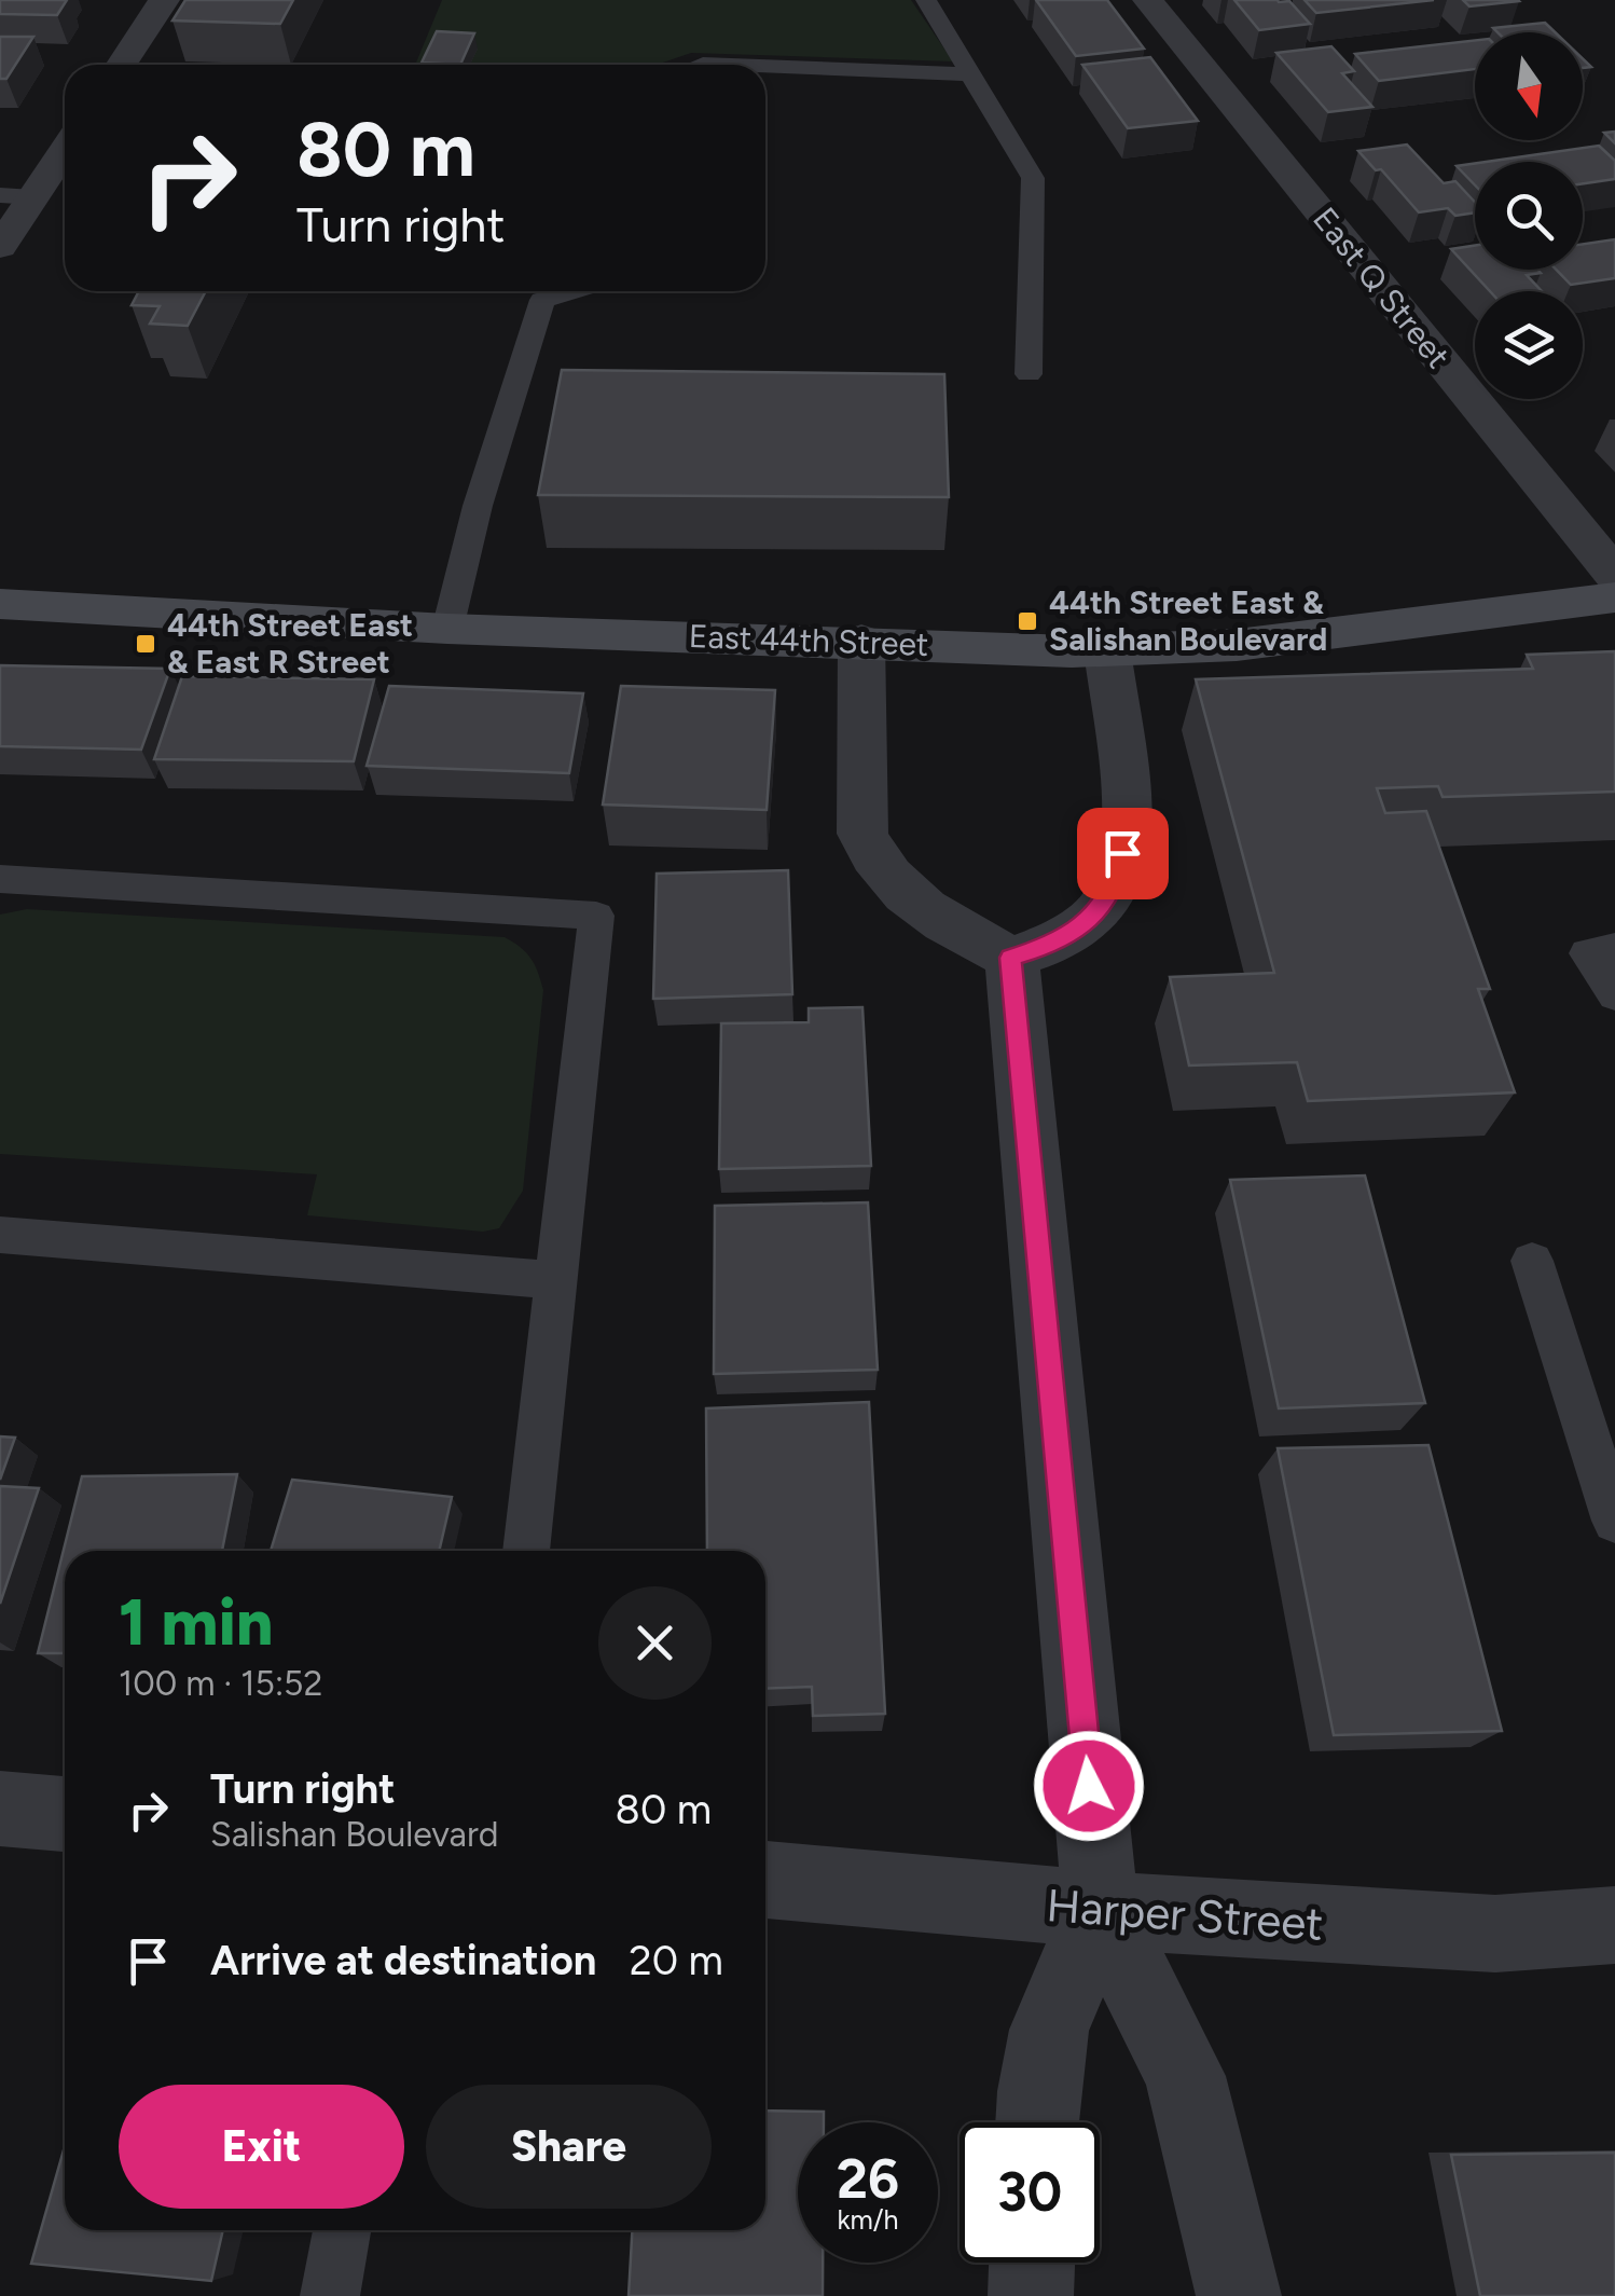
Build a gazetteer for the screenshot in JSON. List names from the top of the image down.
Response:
{
  "streets": {
    "street": ["East Q Street", "East 44th Street", "Harper Street"]
  },
  "places": {
    "transit": ["44th Street East & Salishan Boulevard", "44th Street East & East R Street"]
  },
  "north": "bottom",
  "page": {
    "turn": ["80 m", "Turn right"],
    "heading": ["1 min", "100 m · 15:52"],
    "list": [
      {
        "name": "Turn right",
        "note": "Salishan Boulevard",
        "value": "80 m"
      },
      {
        "name": "Arrive at destination",
        "value": "20 m"
      }
    ],
    "buttons": ["Exit", "Share"],
    "speed": "26 km/h",
    "limit": "30"
  }
}
